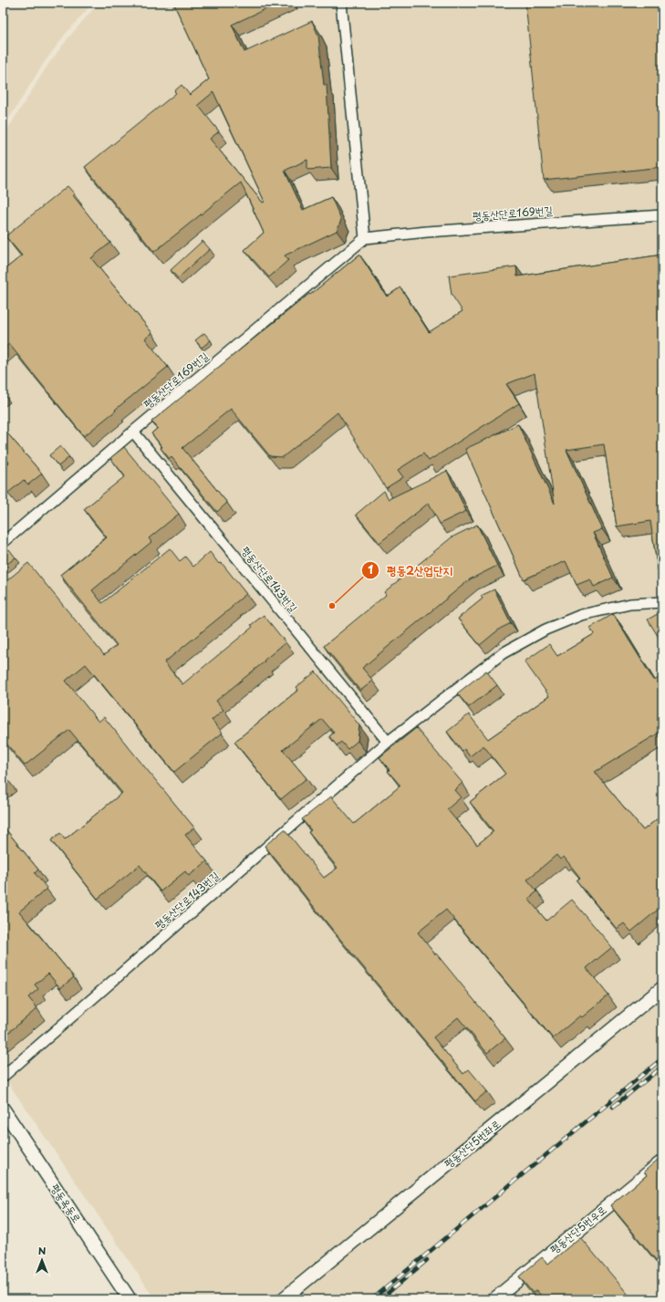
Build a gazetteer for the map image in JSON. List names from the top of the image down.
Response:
{
  "streets": {
    "street": [
      "평동산단로169번길",
      "평동산단로143번길",
      "평동산단5번좌로",
      "평동옥동로",
      "평동산단5번우로"
    ]
  },
  "crossings": [
    ["평동산단로169번길", "평동산단로143번길"]
  ],
  "places": ["평동2산업단지"],
  "north": "top"
}
